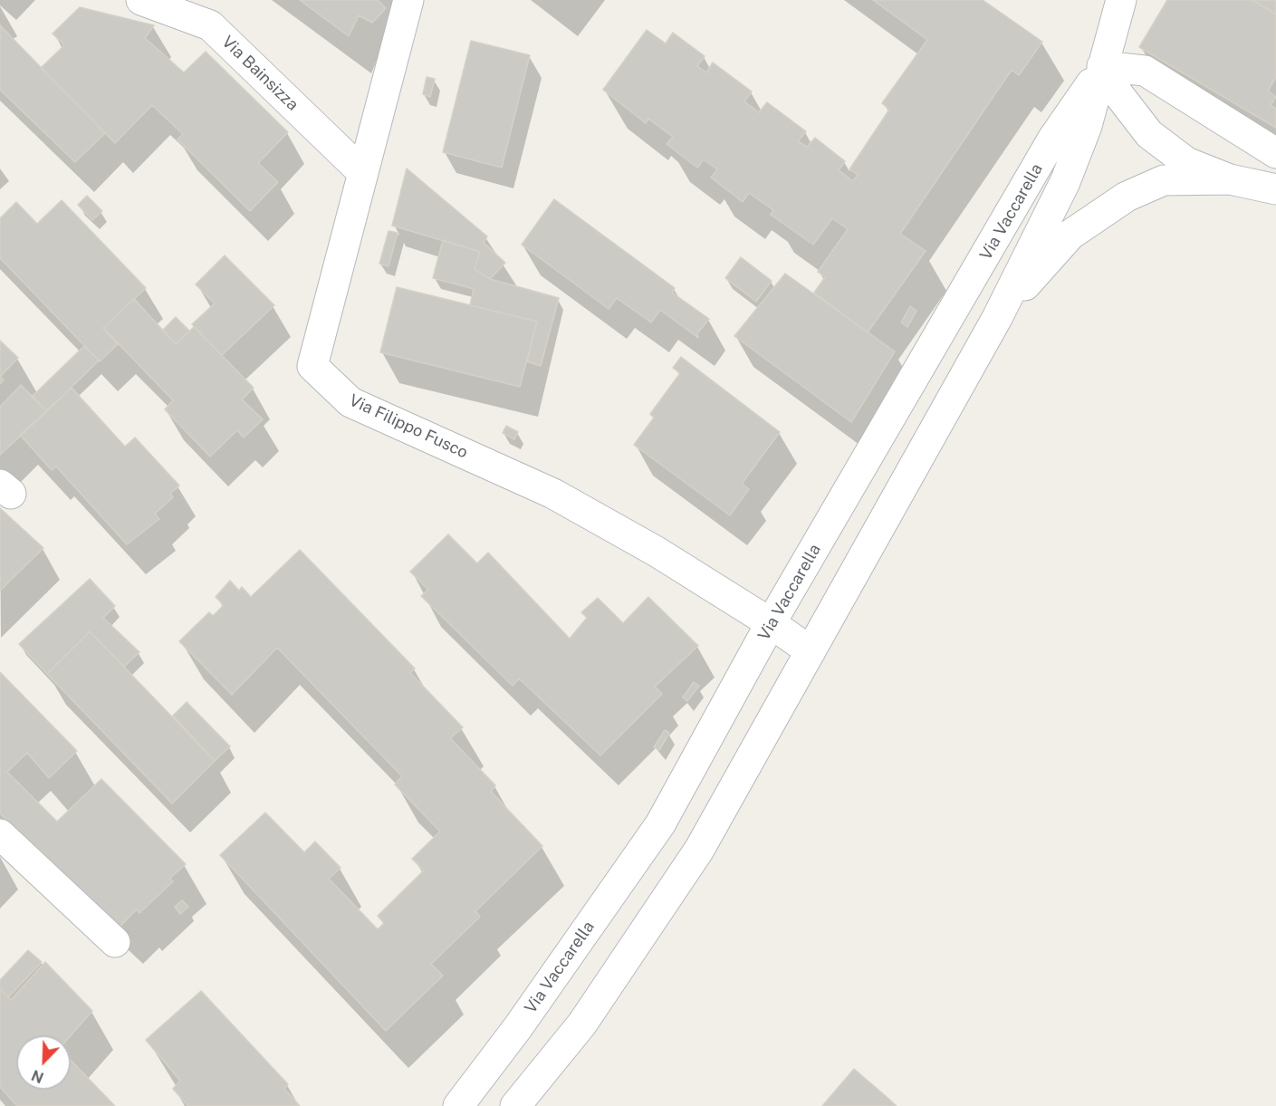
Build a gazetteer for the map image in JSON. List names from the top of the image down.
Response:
{
  "streets": {
    "street": ["Via Bainsizza", "Via Vaccarella", "Via Filippo Fusco"]
  },
  "crossings": [
    ["Via Bainsizza", "Via Filippo Fusco"],
    ["Via Vaccarella", "Via Filippo Fusco"]
  ],
  "north": "bottom left"
}
